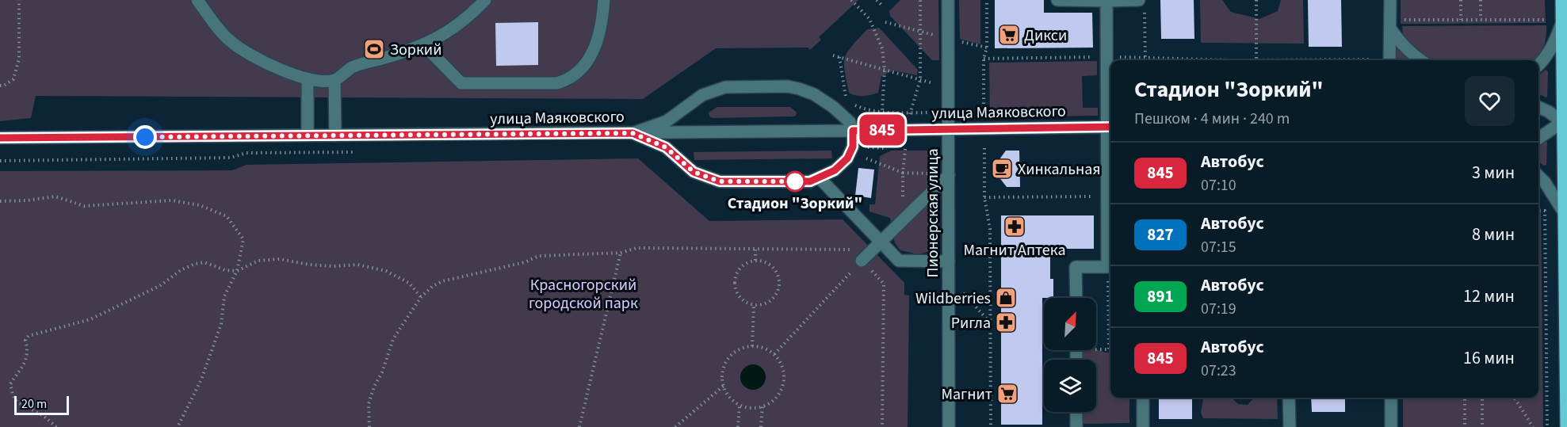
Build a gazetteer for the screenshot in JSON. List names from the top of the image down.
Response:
{
  "streets": {
    "street": ["улица Маяковского", "Пионерская улица"]
  },
  "crossings": [
    ["улица Маяковского", "Пионерская улица"]
  ],
  "parks": ["Красногорский городской парк"],
  "places": {
    "supermarket": ["Дикси", "Магнит"],
    "sports": ["Зоркий"],
    "cafe": ["Хинкальная"],
    "other": ["Стадион \"Зоркий\""],
    "pharmacy": ["Магнит Аптека", "Ригла"],
    "shop": ["Wildberries"]
  },
  "lines": ["bus line 845"],
  "scale_bar": "20 m",
  "north": "top right",
  "page": {
    "on_map": "845",
    "heading": ["Стадион \"Зоркий\"", "Пешком · 4 мин · 240 m"],
    "list": [
      {
        "mark": "845",
        "name": "Автобус",
        "note": "07:10",
        "value": "3 мин"
      },
      {
        "mark": "827",
        "name": "Автобус",
        "note": "07:15",
        "value": "8 мин"
      },
      {
        "mark": "891",
        "name": "Автобус",
        "note": "07:19",
        "value": "12 мин"
      },
      {
        "mark": "845",
        "name": "Автобус",
        "note": "07:23",
        "value": "16 мин"
      }
    ],
    "scale": "20 m"
  }
}
